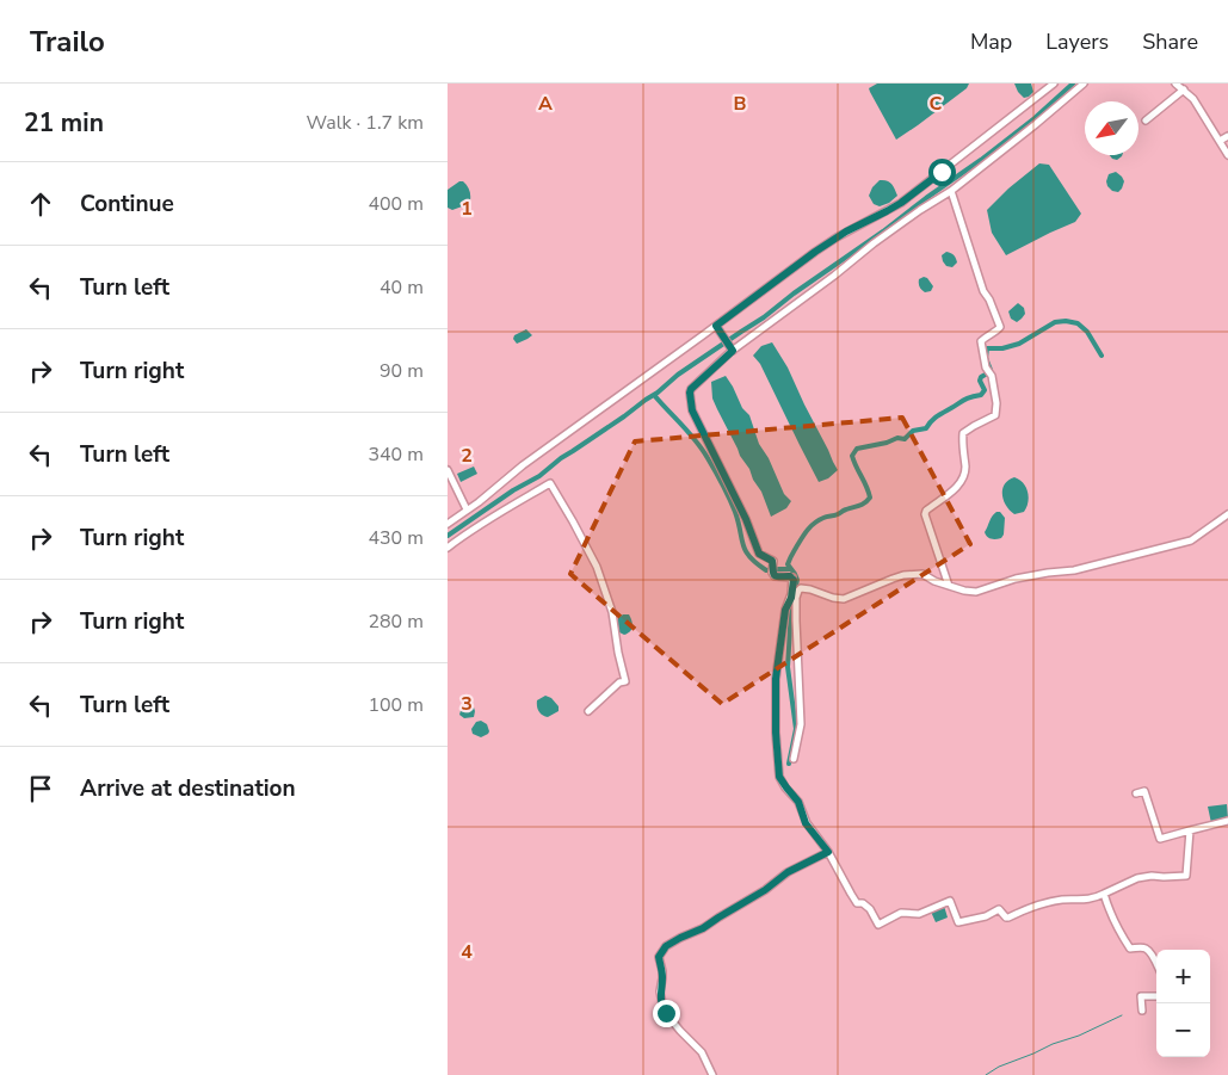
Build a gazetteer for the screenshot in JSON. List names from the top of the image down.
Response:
{
  "north": "bottom left",
  "page": {
    "header": "Trailo",
    "nav": ["Map", "Layers", "Share"],
    "heading": ["21 min", "Walk · 1.7 km"],
    "list": [
      ["Continue", "400 m"],
      ["Turn left", "40 m"],
      ["Turn right", "90 m"],
      ["Turn left", "340 m"],
      ["Turn right", "430 m"],
      ["Turn right", "280 m"],
      ["Turn left", "100 m"],
      "Arrive at destination"
    ],
    "map_buttons": ["+", "−"]
  },
  "grid": {
    "columns": ["A", "B", "C"],
    "rows": [
      "1",
      "2",
      "3",
      "4"
    ]
  }
}
